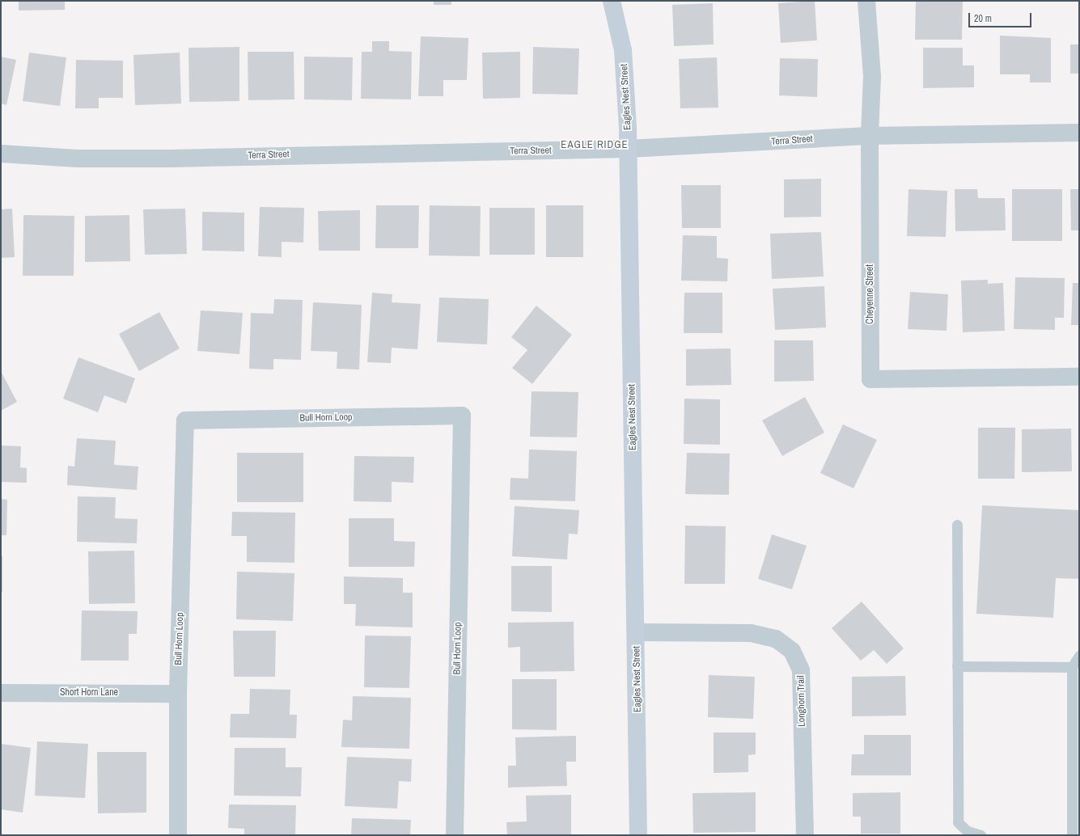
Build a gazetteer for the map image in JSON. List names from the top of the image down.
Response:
{
  "streets": {
    "street": [
      "Eagles Nest Street",
      "Terra Street",
      "Cheyenne Street",
      "Bull Horn Loop",
      "Short Horn Lane",
      "Longhorn Trail"
    ]
  },
  "crossings": [
    ["Eagles Nest Street", "Terra Street"],
    ["Eagles Nest Street", "Longhorn Trail"],
    ["Terra Street", "Cheyenne Street"],
    ["Bull Horn Loop", "Short Horn Lane"]
  ],
  "districts": ["EAGLE RIDGE"],
  "scale_bar": "20 m"
}
